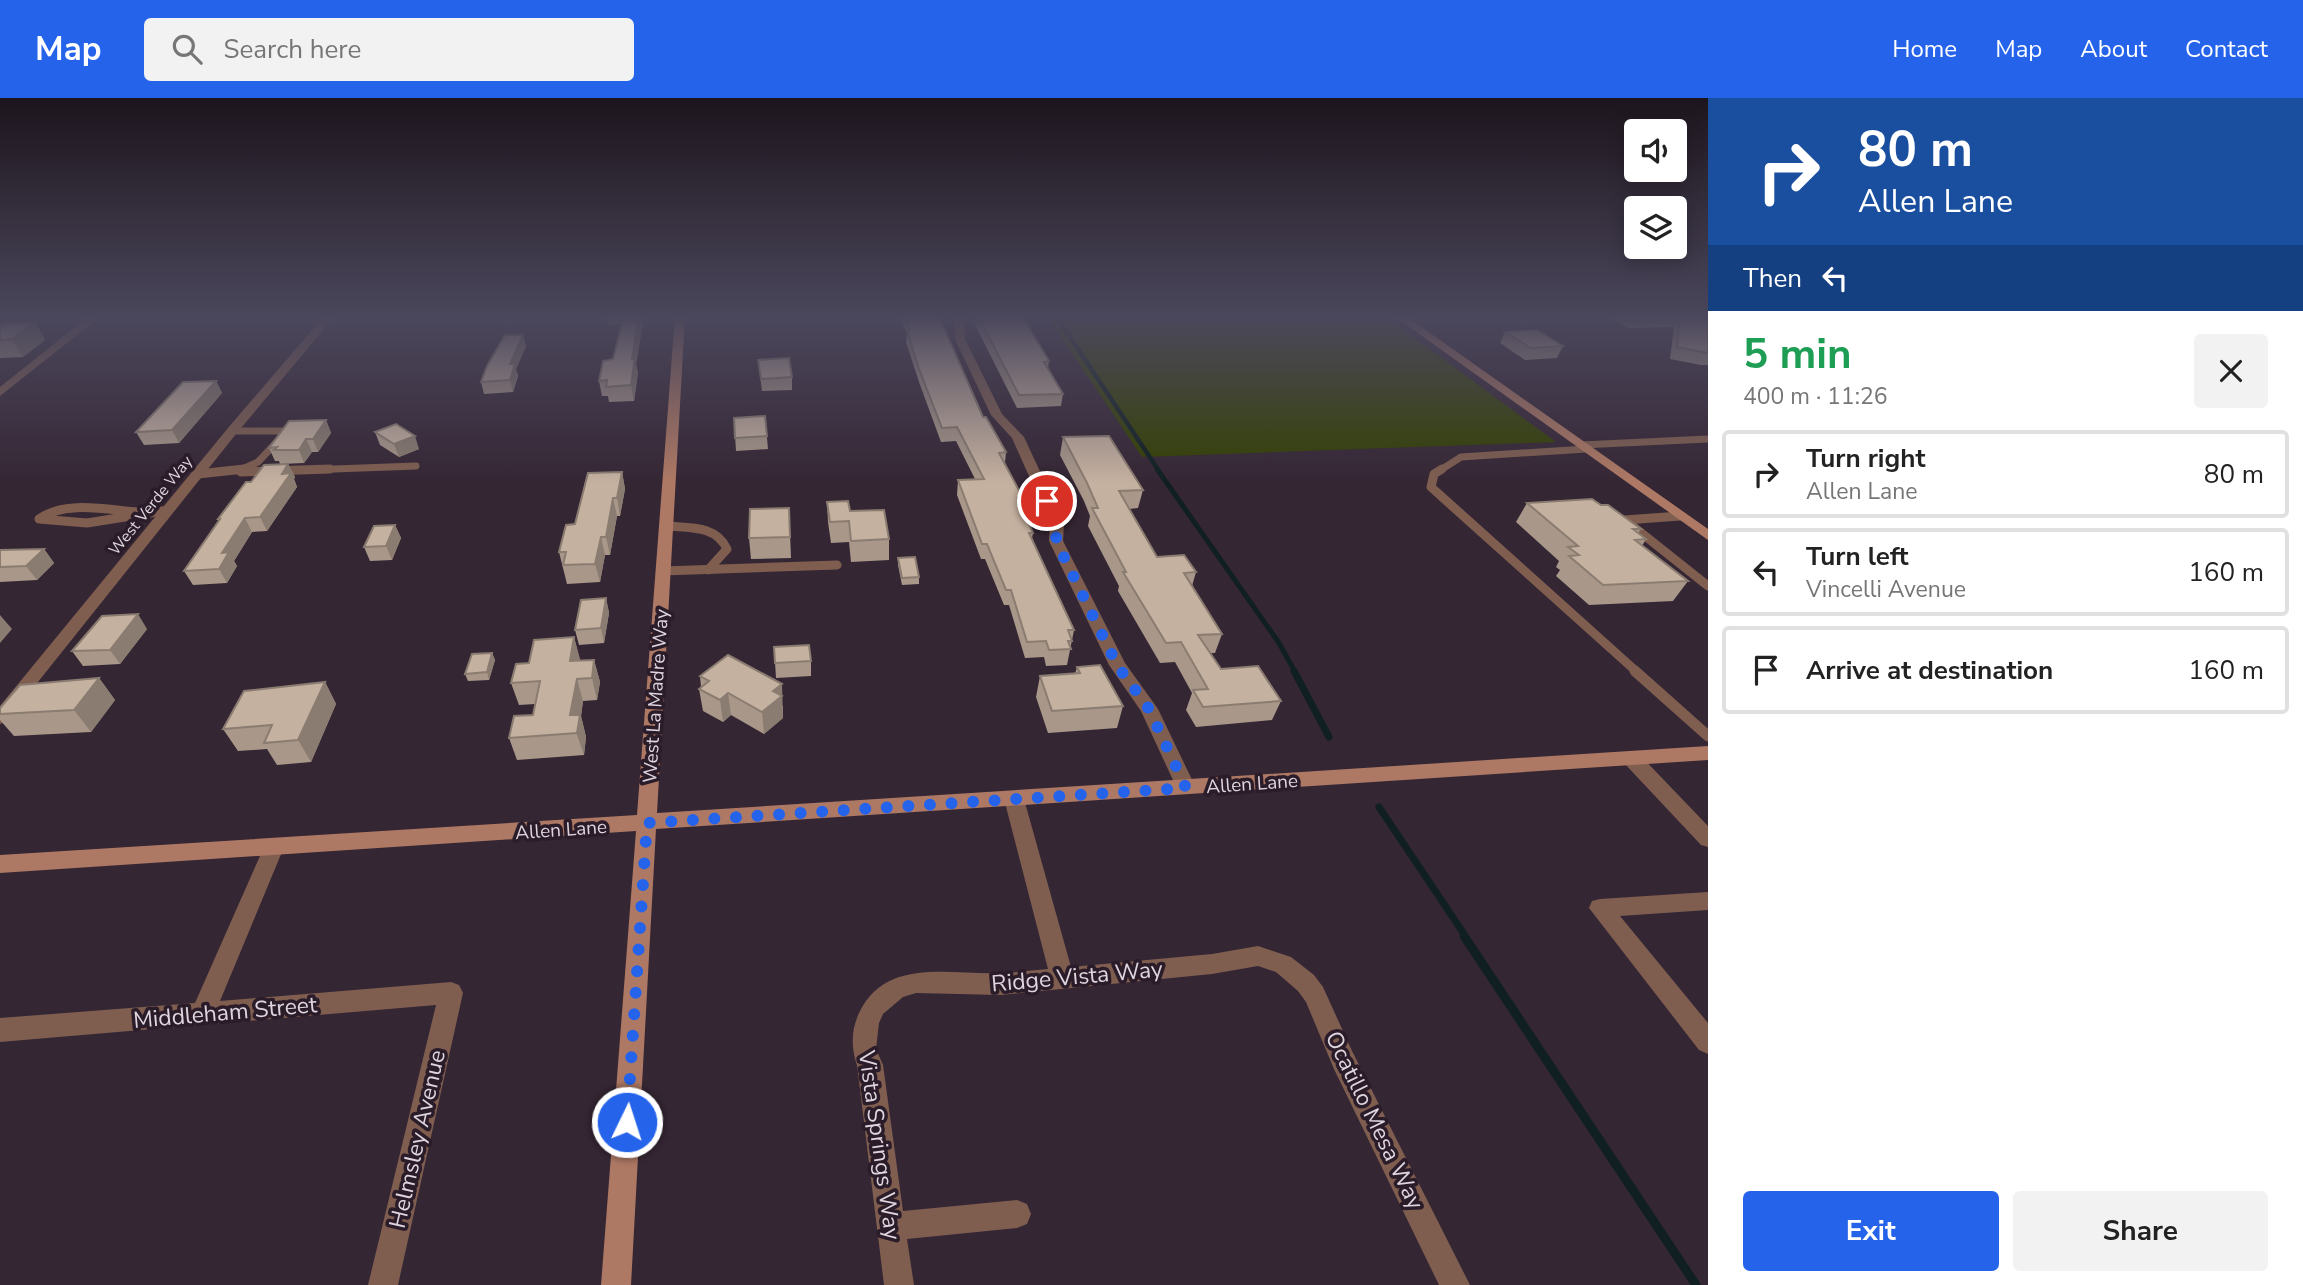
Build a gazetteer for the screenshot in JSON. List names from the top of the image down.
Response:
{
  "streets": {
    "street": [
      "West Verde Way",
      "West La Madre Way",
      "Allen Lane",
      "Ridge Vista Way",
      "Middleham Street",
      "Ocatillo Mesa Way",
      "Helmsley Avenue",
      "Vista Springs Way"
    ]
  },
  "crossings": [
    ["West La Madre Way", "Allen Lane"],
    ["Ridge Vista Way", "Ocatillo Mesa Way"],
    ["Ridge Vista Way", "Vista Springs Way"],
    ["Middleham Street", "Helmsley Avenue"]
  ],
  "page": {
    "header": "Map",
    "search": "Search here",
    "nav": [
      "Home",
      "Map",
      "About",
      "Contact"
    ],
    "turn": ["80 m", "Allen Lane"],
    "then": "Then",
    "heading": ["5 min", "400 m · 11:26"],
    "list": [
      {
        "name": "Turn right",
        "note": "Allen Lane",
        "value": "80 m"
      },
      {
        "name": "Turn left",
        "note": "Vincelli Avenue",
        "value": "160 m"
      },
      {
        "name": "Arrive at destination",
        "value": "160 m"
      }
    ],
    "buttons": ["Exit", "Share"]
  }
}
